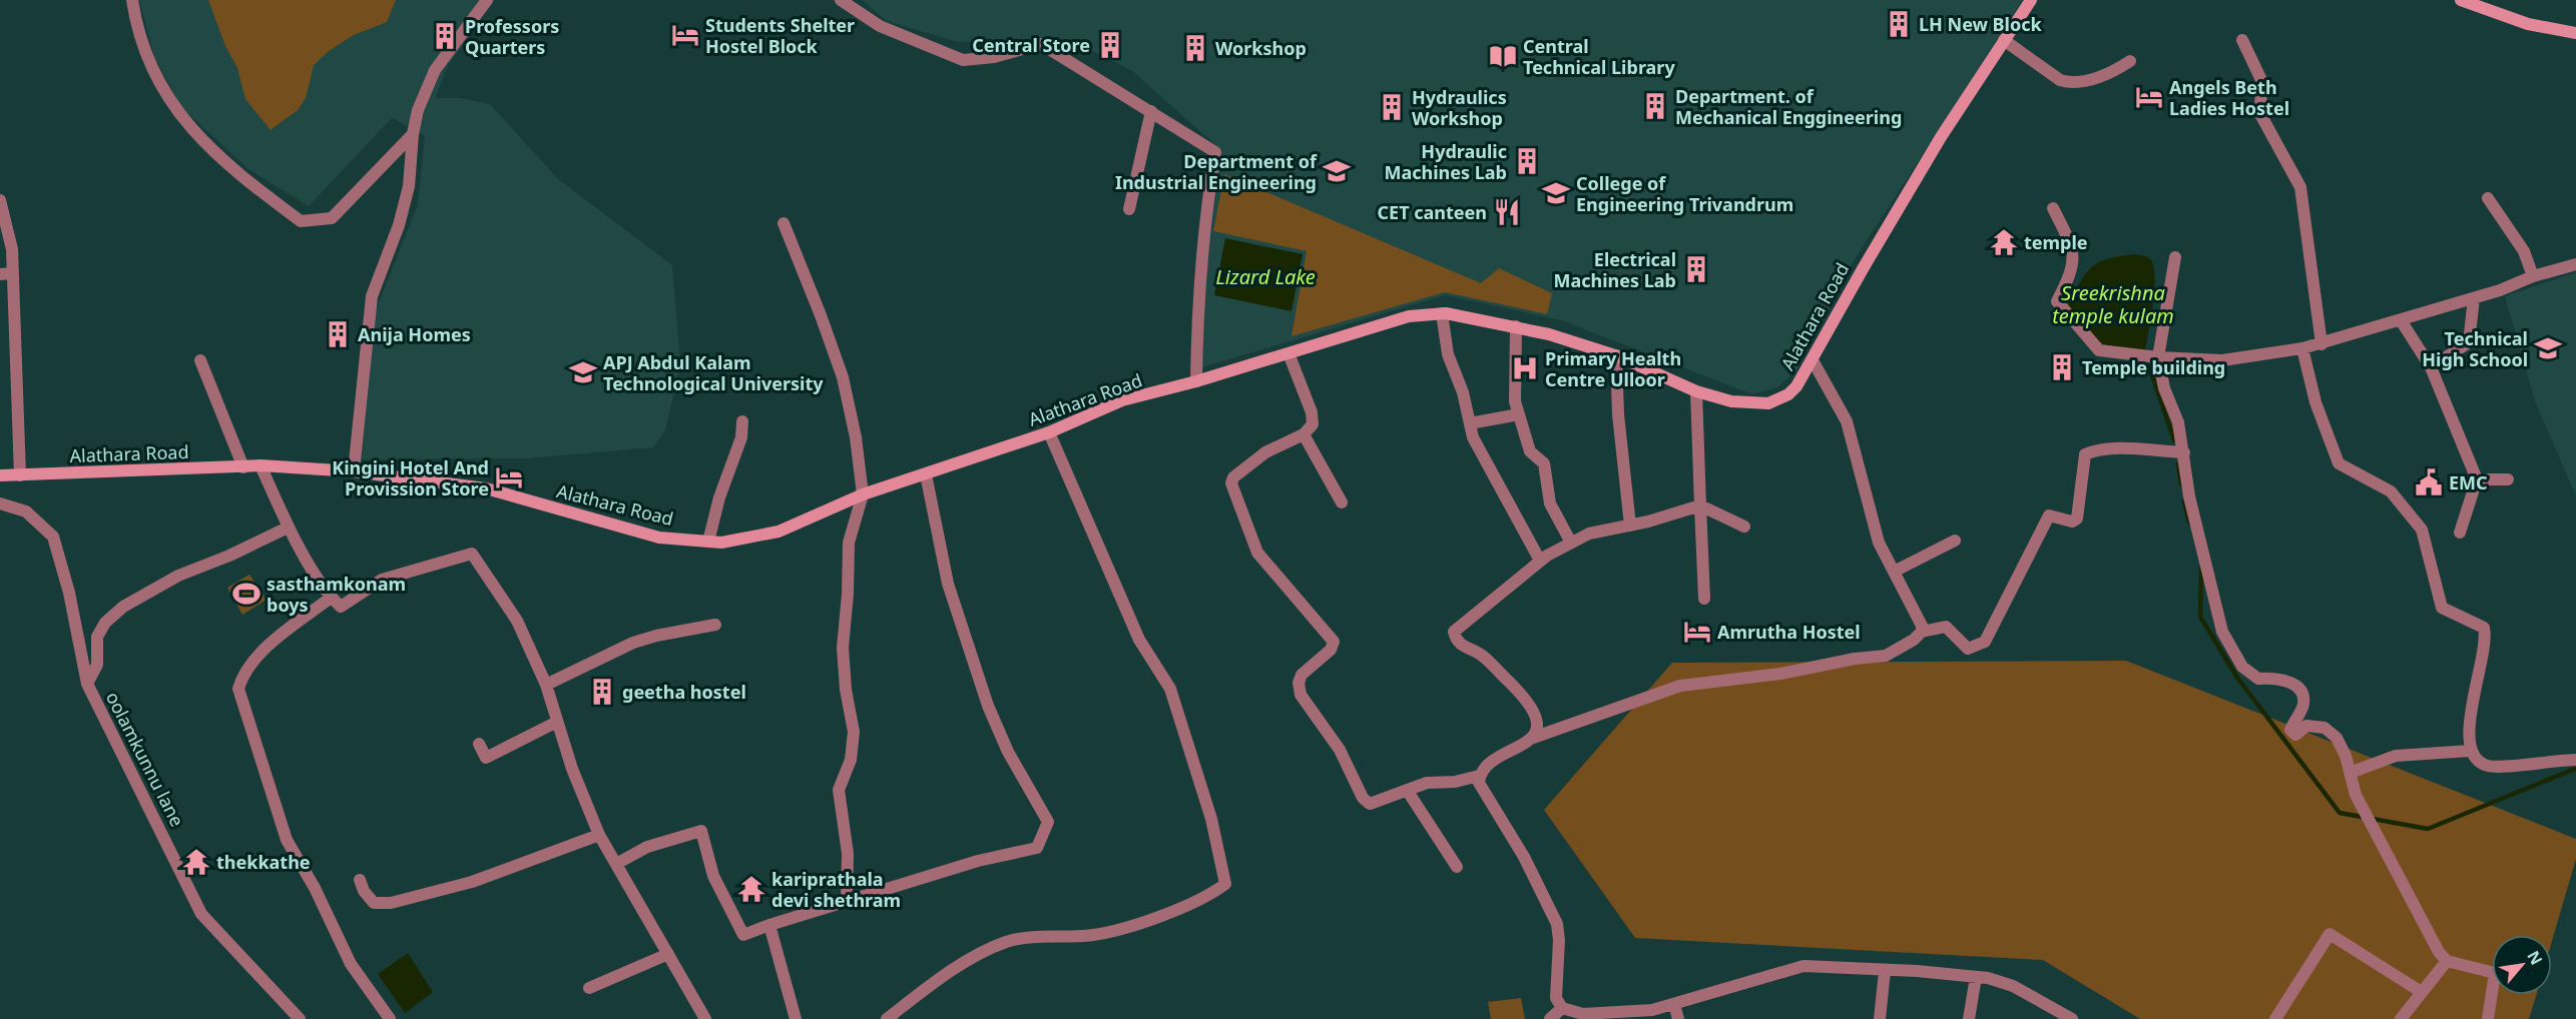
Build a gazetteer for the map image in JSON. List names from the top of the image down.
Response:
{
  "streets": {
    "street": ["Alathara Road", "oolamkunnu lane"]
  },
  "water": ["Lizard Lake", "Sreekrishna temple kulam"],
  "places": {
    "building": [
      "LH New Block",
      "Professors Quarters",
      "Central Store",
      "Workshop",
      "Department. of Mechanical Enggineering",
      "Hydraulics Workshop",
      "Hydraulic Machines Lab",
      "Electrical Machines Lab",
      "Anija Homes",
      "Temple building",
      "geetha hostel"
    ],
    "hotel": [
      "Students Shelter Hostel Block",
      "Angels Beth Ladies Hostel",
      "Kingini Hotel And Provission Store",
      "Amrutha Hostel"
    ],
    "library": ["Central Technical Library"],
    "school or university": [
      "Department of Industrial Engineering",
      "College of Engineering Trivandrum",
      "Technical High School",
      "APJ Abdul Kalam Technological University"
    ],
    "restaurant": ["CET canteen"],
    "temple": ["temple", "thekkathe", "kariprathala devi shethram"],
    "hospital": ["Primary Health Centre Ulloor"],
    "public building": ["EMC"],
    "sports": ["sasthamkonam boys"]
  },
  "north": "top right"
}
